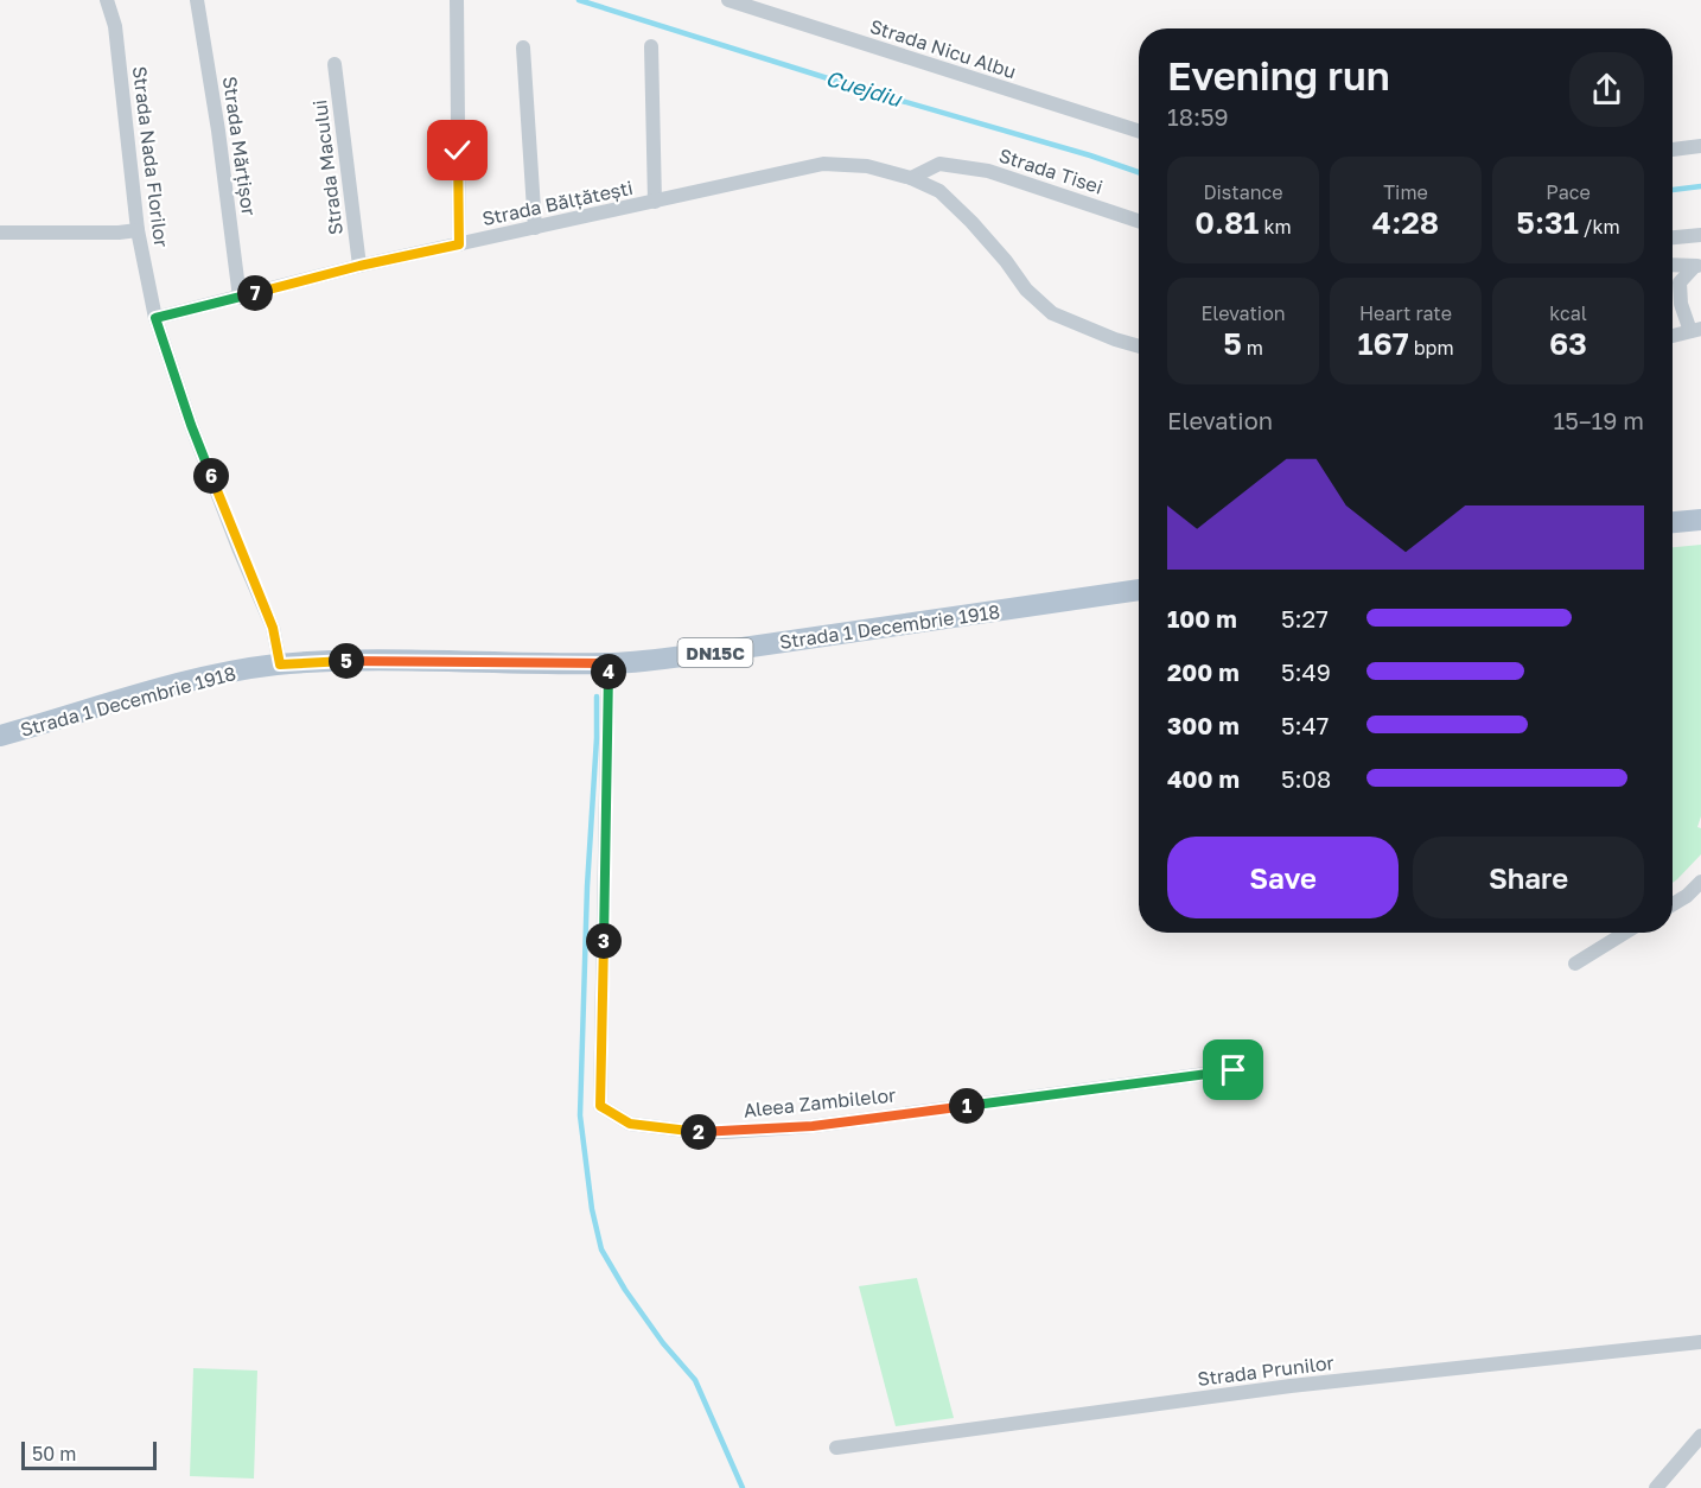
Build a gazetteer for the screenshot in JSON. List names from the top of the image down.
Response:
{
  "streets": {
    "main road": ["Strada 1 Decembrie 1918", "DN15C"],
    "street": [
      "Strada Nicu Albu",
      "Strada Mărțișor",
      "Strada Nada Florilor",
      "Strada Macului",
      "Strada Tisei",
      "Strada Bălțătești",
      "Aleea Zambilelor",
      "Strada Prunilor"
    ]
  },
  "crossings": [
    ["Strada Mărțișor", "Strada Bălțătești"],
    ["Strada Nada Florilor", "Strada Bălțătești"],
    ["Strada Macului", "Strada Bălțătești"],
    ["Strada Tisei", "Strada Bălțătești"],
    ["Strada 1 Decembrie 1918", "Aleea Zambilelor"]
  ],
  "water": ["Cuejdiu"],
  "scale_bar": "50 m",
  "page": {
    "heading": ["Evening run", "18:59"],
    "stats": [
      ["Distance", "0.81 km"],
      ["Time", "4:28"],
      ["Pace", "5:31 /km"],
      ["Elevation", "5 m"],
      ["Heart rate", "167 bpm"],
      ["kcal", "63"]
    ],
    "pins": [
      "7",
      "6",
      "5",
      "4",
      "3",
      "1",
      "2"
    ],
    "chart": ["Elevation", "15–19 m"],
    "list": [
      {
        "name": "100 m",
        "note": "5:27"
      },
      {
        "name": "200 m",
        "note": "5:49"
      },
      {
        "name": "300 m",
        "note": "5:47"
      },
      {
        "name": "400 m",
        "note": "5:08"
      }
    ],
    "buttons": ["Save", "Share"],
    "scale": "50 m"
  }
}
